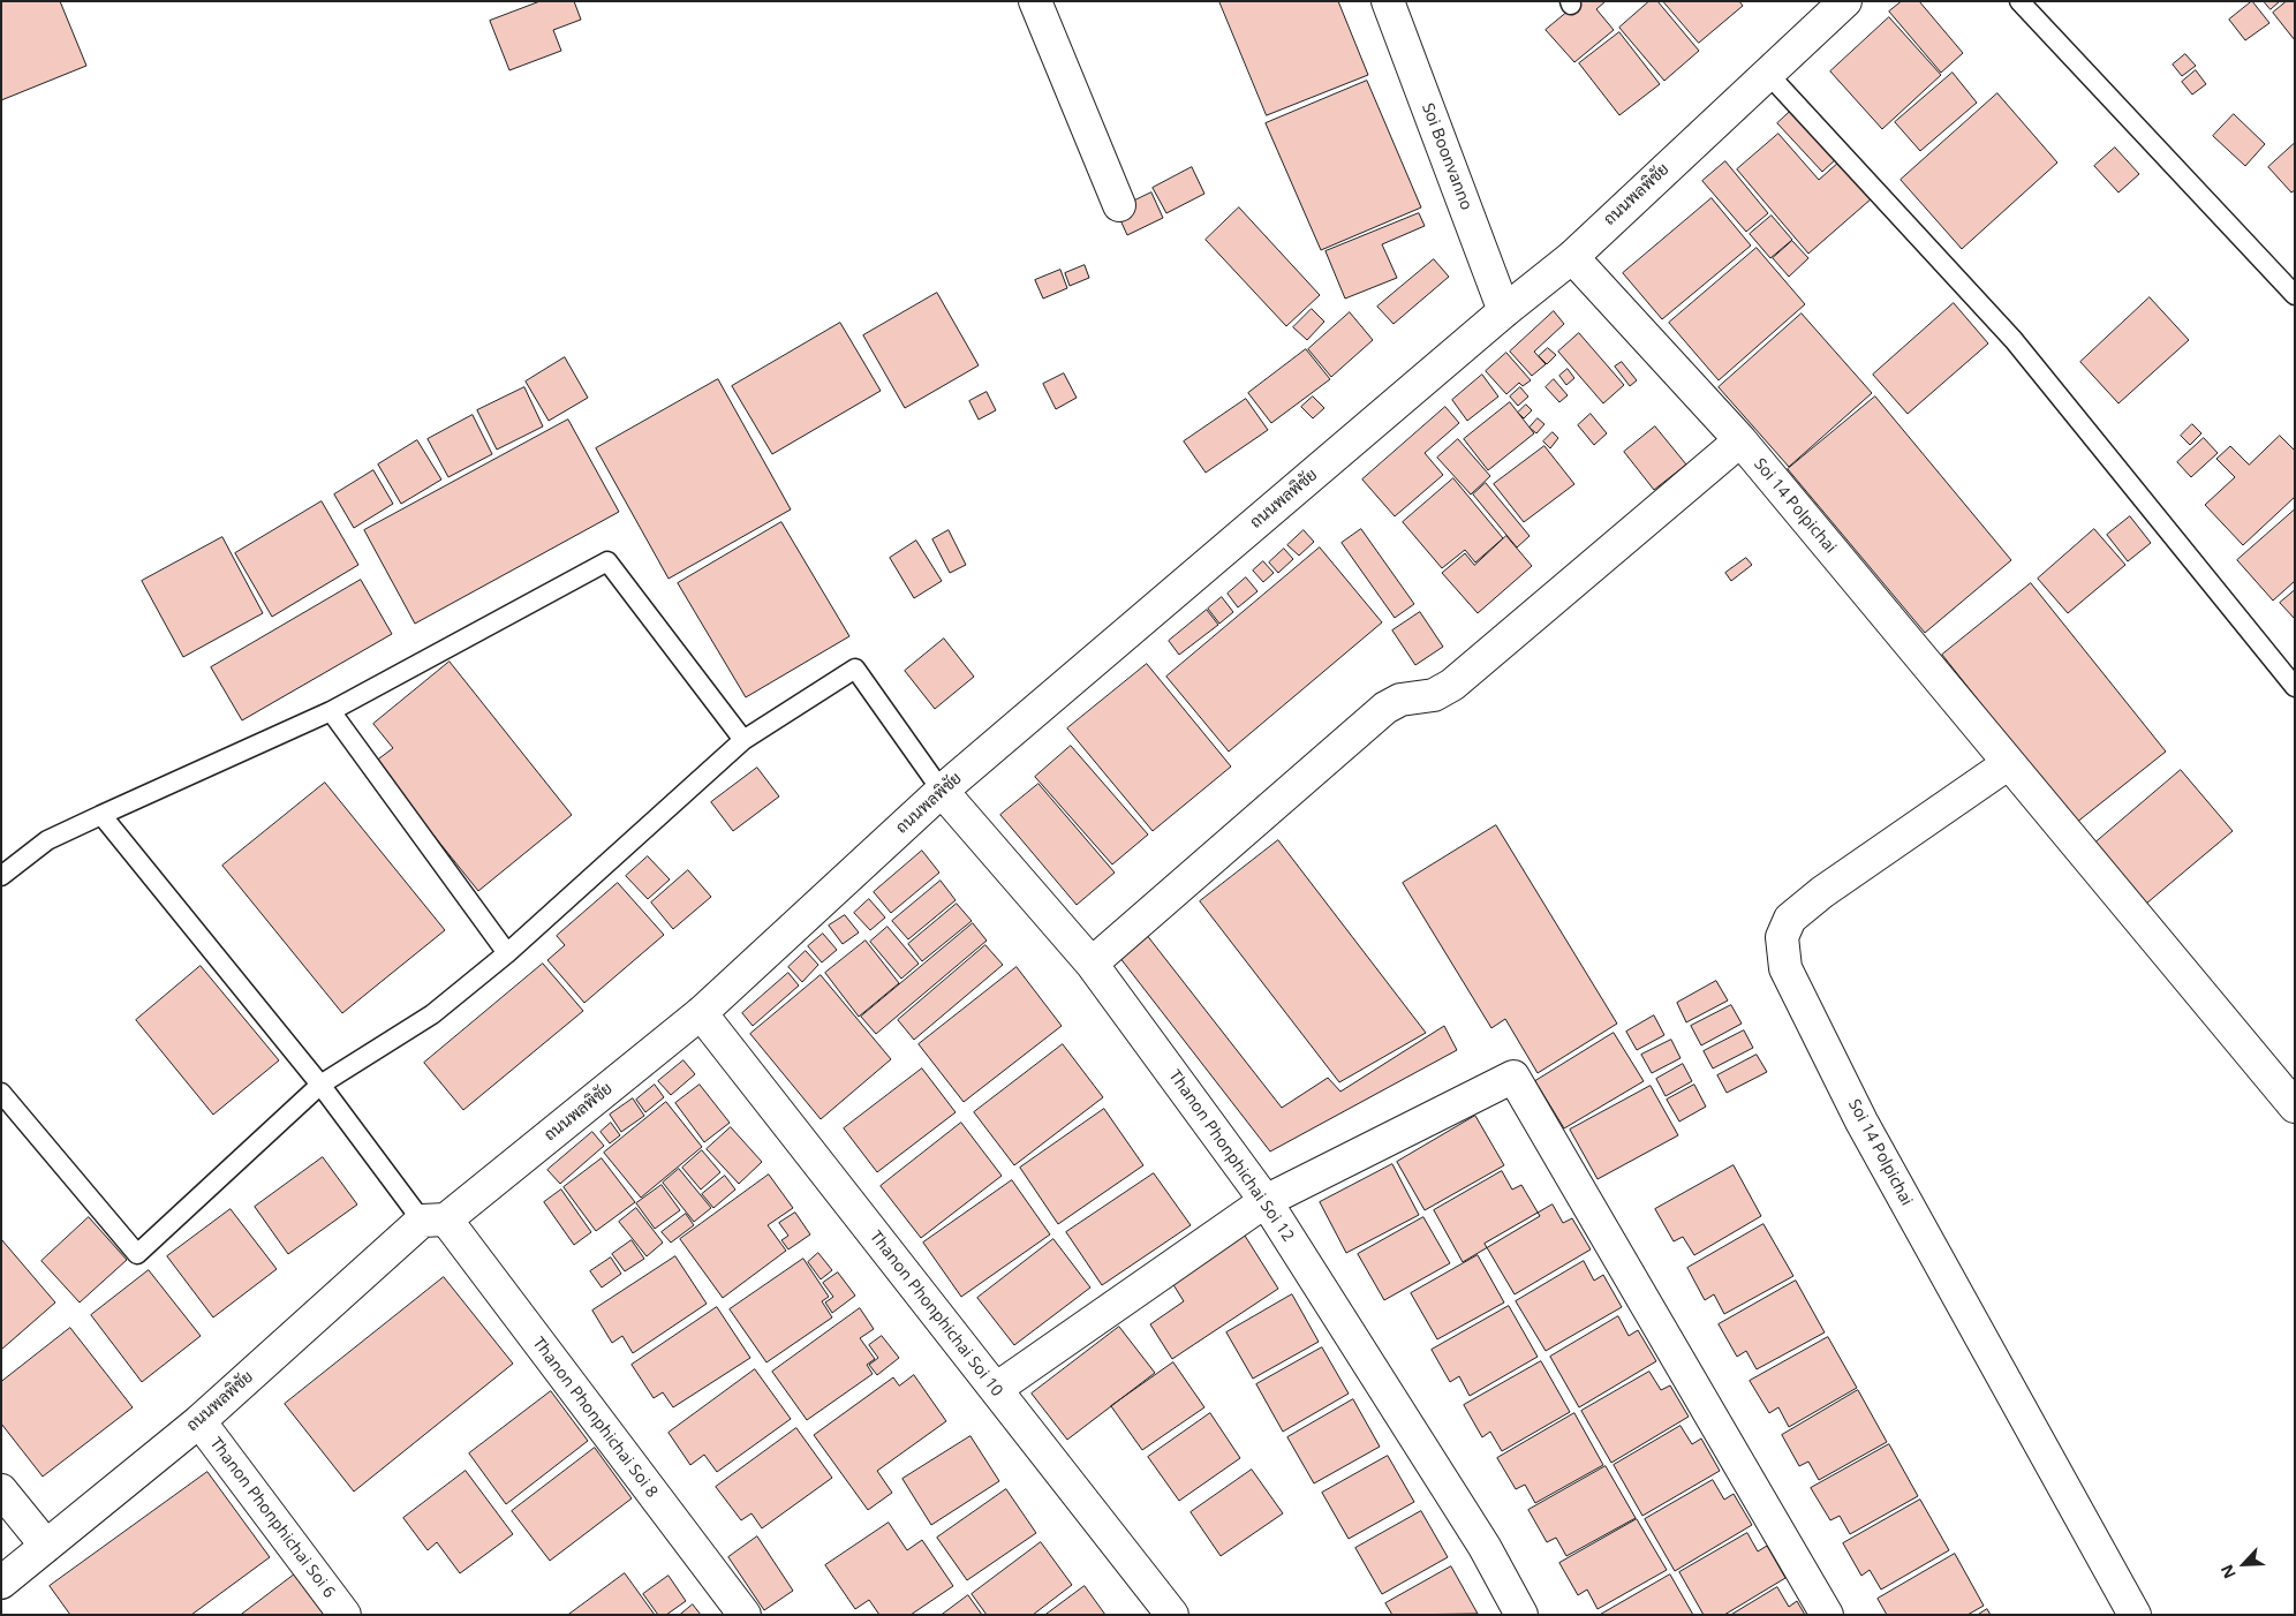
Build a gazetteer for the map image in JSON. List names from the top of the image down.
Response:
{
  "streets": {
    "street": [
      "Soi Boonvanno",
      "ถนนพลพิชัย",
      "Soi 14 Polpichai",
      "Thanon Phonphichai Soi 12",
      "Thanon Phonphichai Soi 10",
      "Thanon Phonphichai Soi 8",
      "Thanon Phonphichai Soi 6"
    ]
  },
  "crossings": [
    ["Soi Boonvanno", "ถนนพลพิชัย"],
    ["ถนนพลพิชัย", "Soi 14 Polpichai"],
    ["ถนนพลพิชัย", "Thanon Phonphichai Soi 12"],
    ["ถนนพลพิชัย", "Thanon Phonphichai Soi 10"],
    ["ถนนพลพิชัย", "Thanon Phonphichai Soi 8"],
    ["ถนนพลพิชัย", "Thanon Phonphichai Soi 6"]
  ],
  "north": "bottom left"
}
